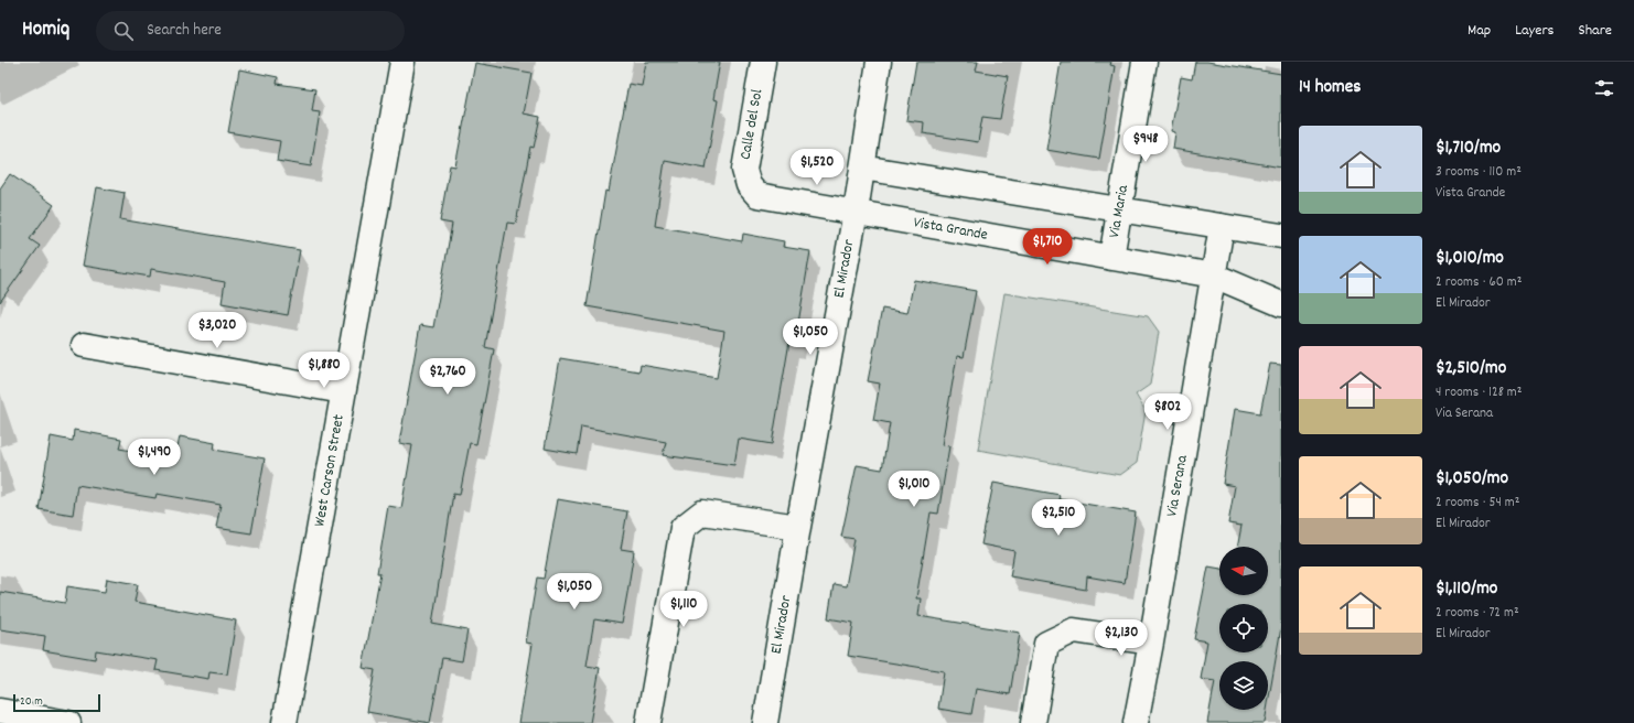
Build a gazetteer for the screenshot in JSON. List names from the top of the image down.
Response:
{
  "streets": {
    "street": [
      "Calle del Sol",
      "Via Maria",
      "Vista Grande",
      "El Mirador",
      "West Carson Street",
      "Via Serana"
    ]
  },
  "crossings": [
    ["Calle del Sol", "Vista Grande"],
    ["Via Maria", "Vista Grande"],
    ["Vista Grande", "El Mirador"],
    ["Vista Grande", "Via Serana"]
  ],
  "scale_bar": "20 m",
  "north": "left",
  "page": {
    "header": "Homiq",
    "search": "Search here",
    "nav": ["Map", "Layers", "Share"],
    "heading": "14 homes",
    "list": [
      {
        "name": "$1,710/mo",
        "note": "3 rooms · 110 m² · Vista Grande"
      },
      {
        "name": "$1,010/mo",
        "note": "2 rooms · 60 m² · El Mirador"
      },
      {
        "name": "$2,510/mo",
        "note": "4 rooms · 128 m² · Via Serana"
      },
      {
        "name": "$1,050/mo",
        "note": "2 rooms · 54 m² · El Mirador"
      },
      {
        "name": "$1,110/mo",
        "note": "2 rooms · 72 m² · El Mirador"
      }
    ],
    "price": [
      "$948",
      "$1,520",
      "$1,710",
      "$3,020",
      "$1,050",
      "$1,880",
      "$2,760",
      "$802",
      "$1,490",
      "$1,010",
      "$2,510",
      "$1,050",
      "$1,110",
      "$2,130"
    ],
    "scale": "20 m"
  }
}
